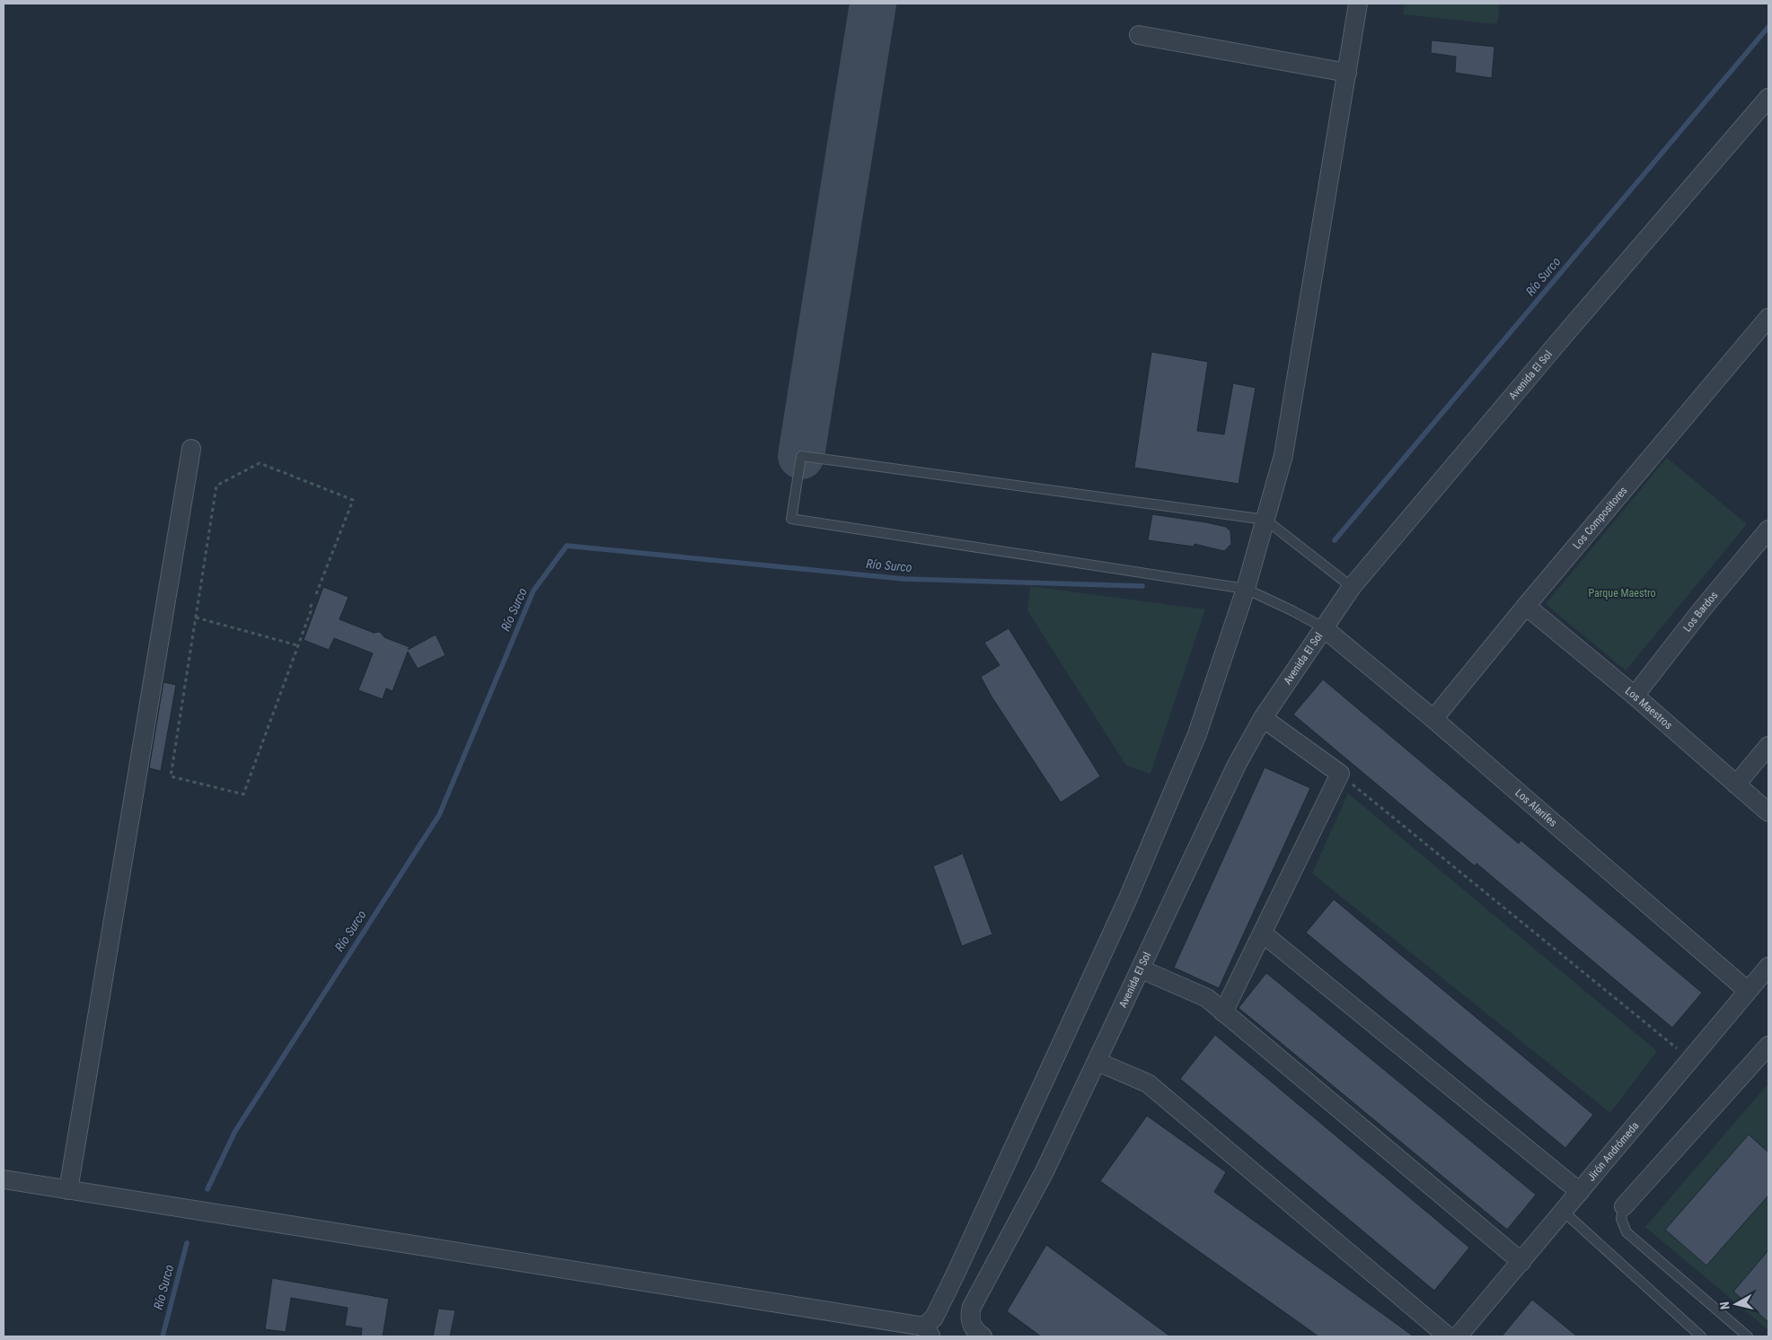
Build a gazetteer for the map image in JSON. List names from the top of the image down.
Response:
{
  "streets": {
    "street": [
      "Avenida El Sol",
      "Los Compositores",
      "Los Bardos",
      "Los Maestros",
      "Los Alarifes",
      "Jirón Andrómeda"
    ]
  },
  "crossings": [
    ["Avenida El Sol", "Los Alarifes"],
    ["Los Compositores", "Los Maestros"],
    ["Los Compositores", "Los Alarifes"],
    ["Los Bardos", "Los Maestros"],
    ["Los Alarifes", "Jirón Andrómeda"]
  ],
  "water": ["Río Surco"],
  "parks": ["Parque Maestro"],
  "north": "left"
}
